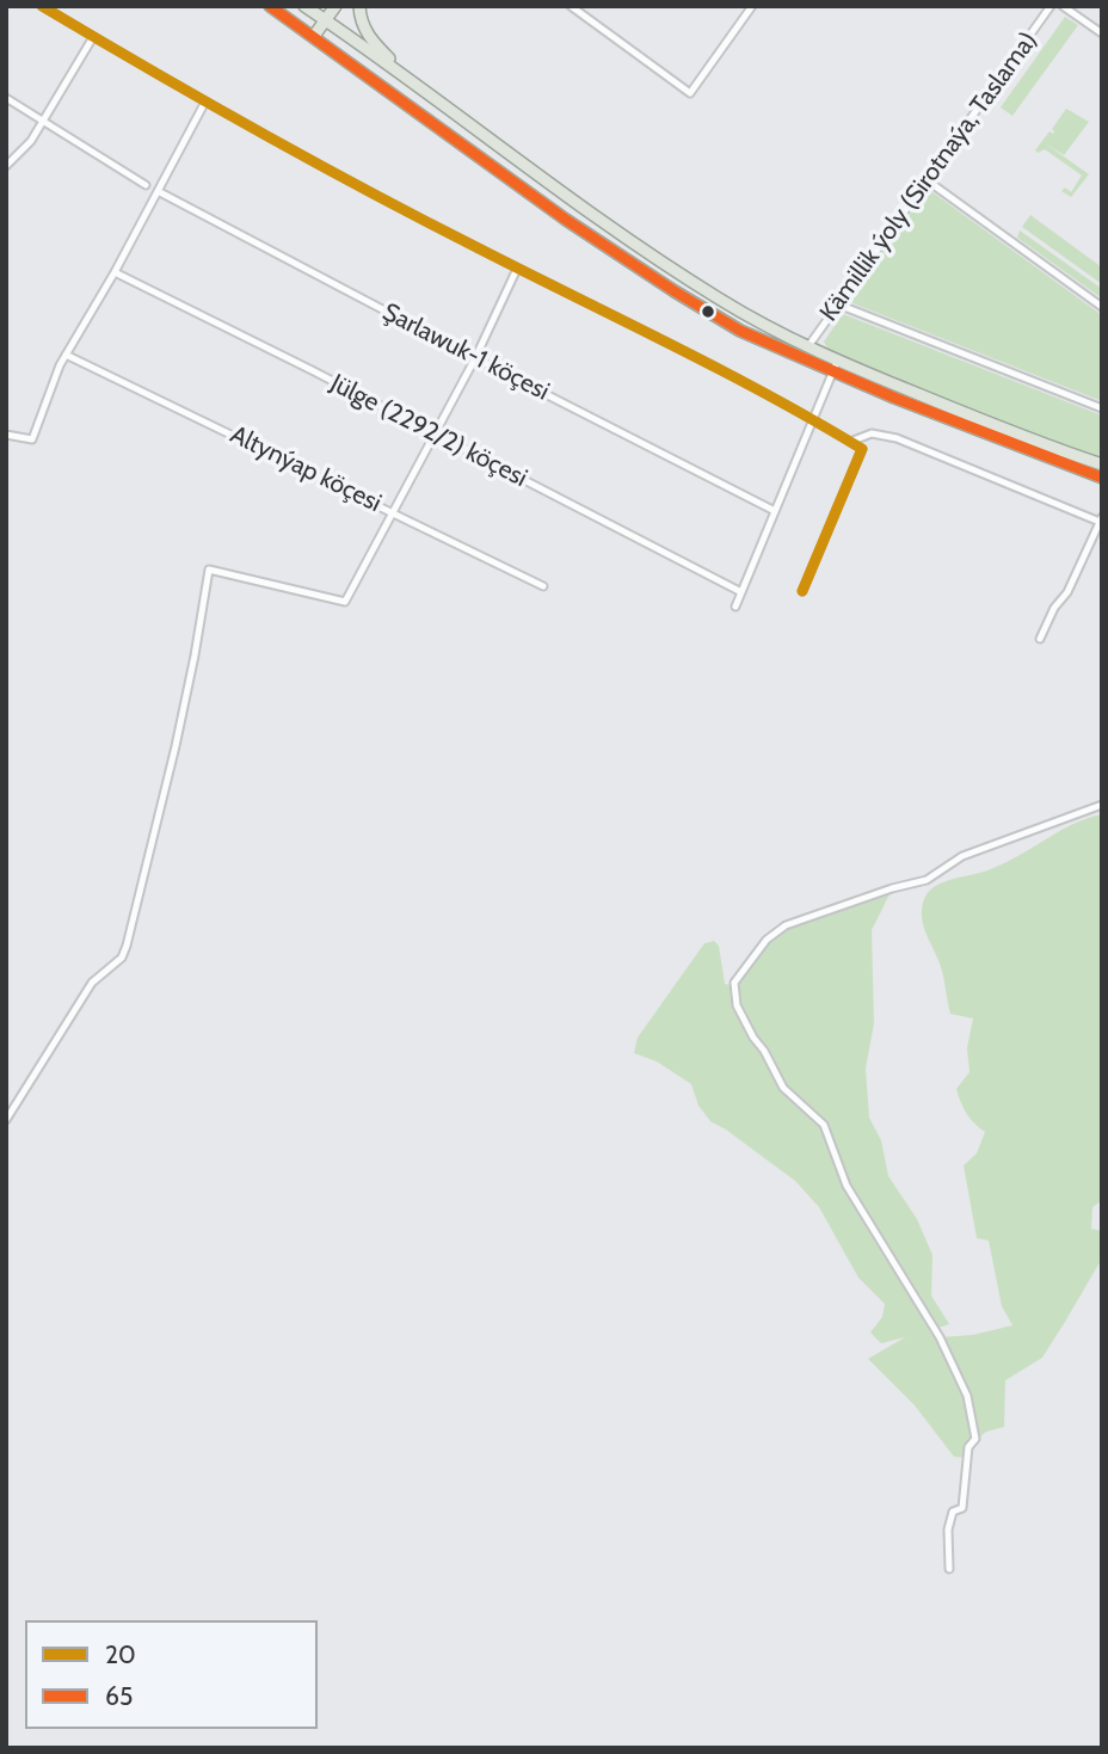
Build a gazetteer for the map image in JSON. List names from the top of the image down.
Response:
{
  "streets": {
    "street": [
      "Kämillik ýoly (Sirotnaýa, Taslama)",
      "Şarlawuk-1 köçesi",
      "Jülge (2292/2) köçesi",
      "Altynýap köçesi"
    ]
  },
  "lines": ["transit line 20", "transit line 65"],
  "legend": ["20", "65"]
}
